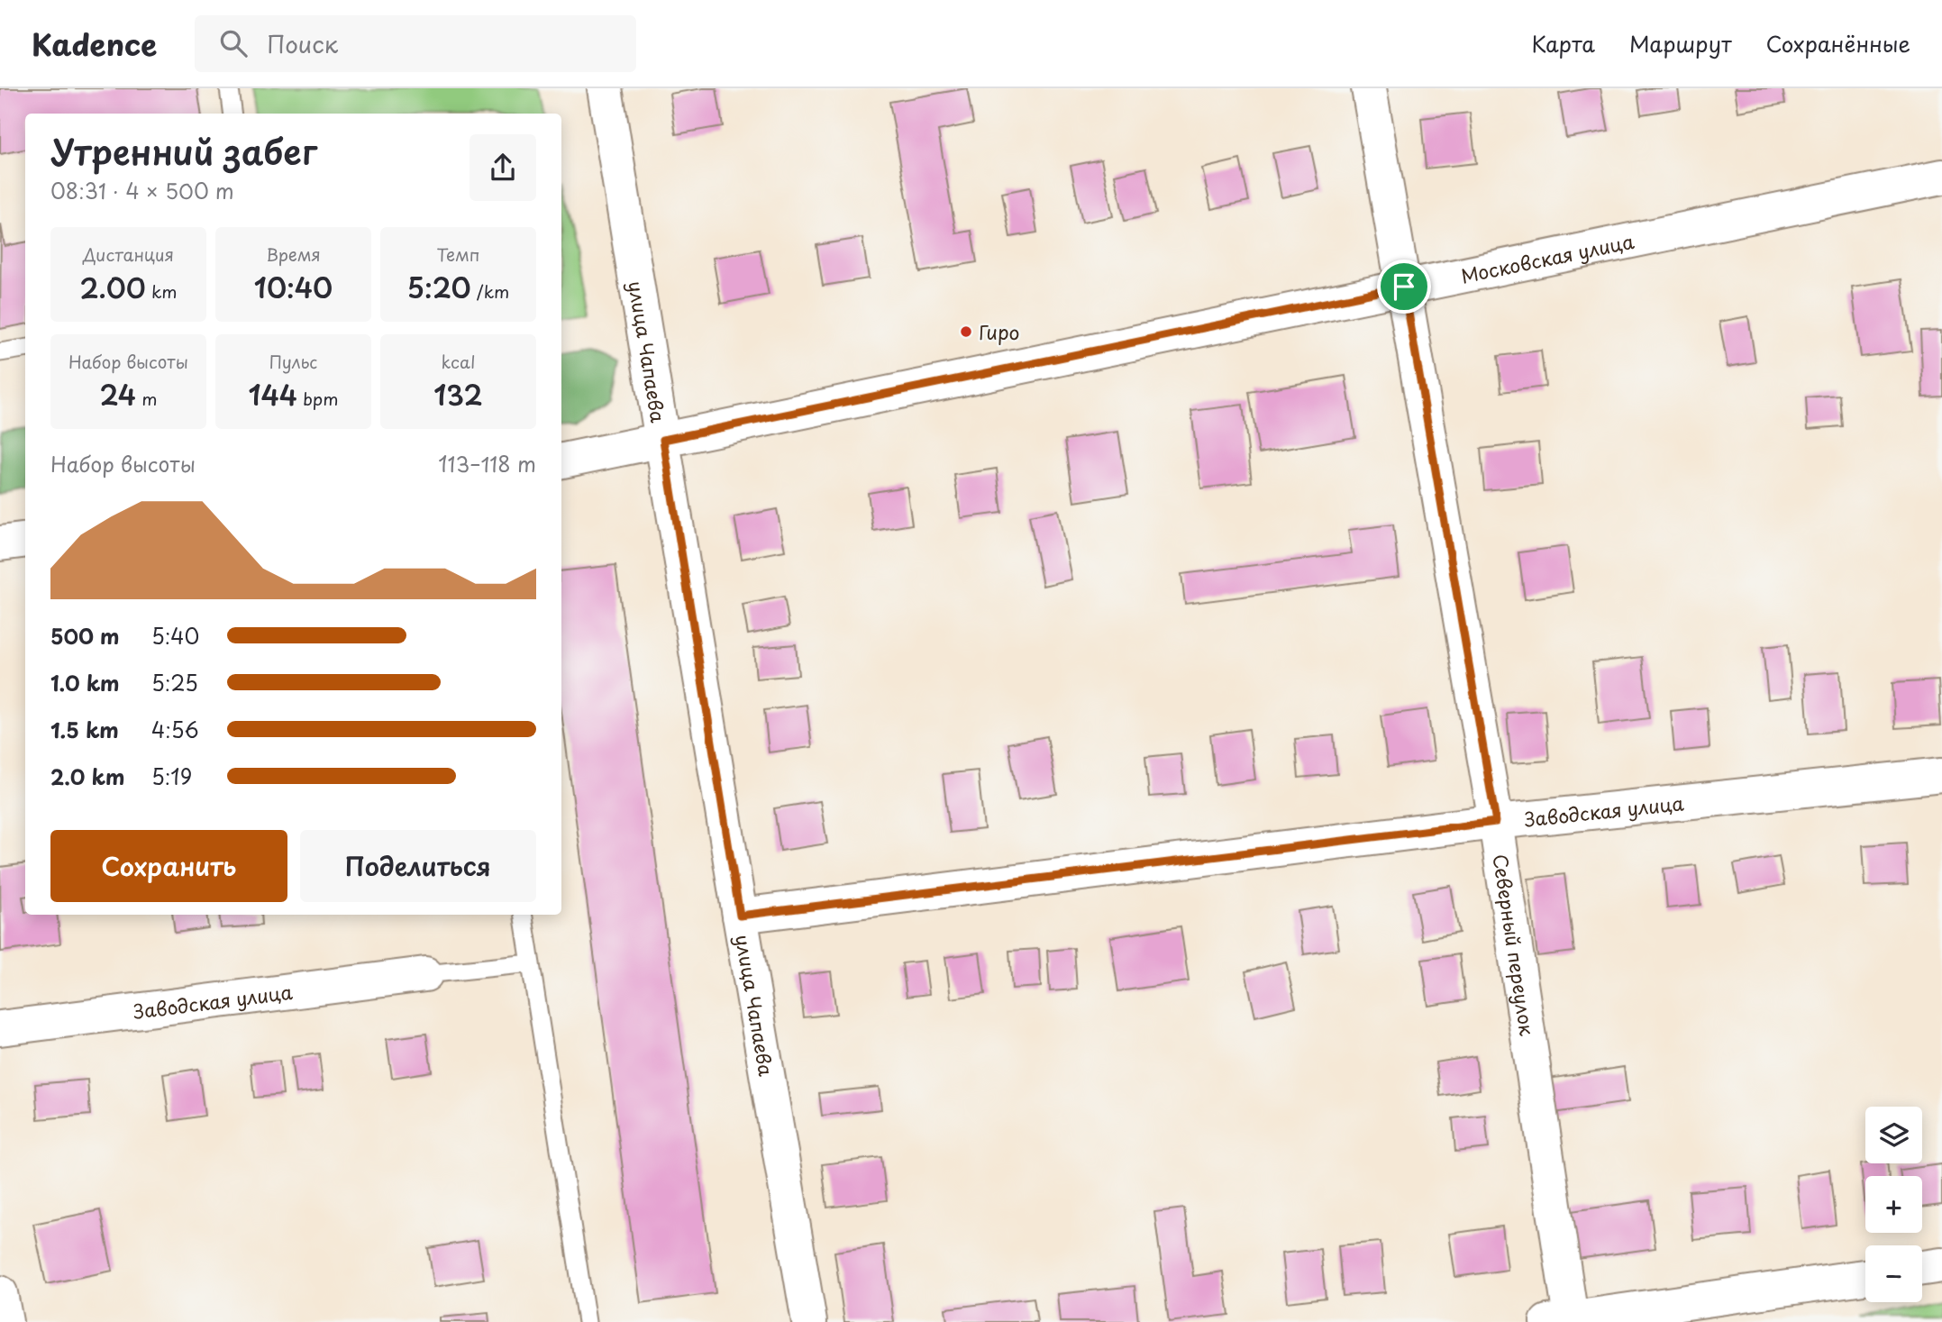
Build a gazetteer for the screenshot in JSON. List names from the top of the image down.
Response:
{
  "streets": {
    "street": [
      "Московская улица",
      "улица Чапаева",
      "Заводская улица",
      "Северный переулок"
    ]
  },
  "crossings": [
    ["Московская улица", "улица Чапаева"],
    ["Московская улица", "Северный переулок"],
    ["улица Чапаева", "Заводская улица"],
    ["Заводская улица", "Северный переулок"]
  ],
  "places": ["Гиро"],
  "page": {
    "header": "Kadence",
    "search": "Поиск",
    "nav": ["Карта", "Маршрут", "Сохранённые"],
    "heading": ["Утренний забег", "08:31 · 4 × 500 m"],
    "stats": [
      ["Дистанция", "2.00 km"],
      ["Время", "10:40"],
      ["Темп", "5:20 /km"],
      ["Набор высоты", "24 m"],
      ["Пульс", "144 bpm"],
      ["kcal", "132"]
    ],
    "chart": ["Набор высоты", "113–118 m"],
    "list": [
      {
        "name": "500 m",
        "note": "5:40"
      },
      {
        "name": "1.0 km",
        "note": "5:25"
      },
      {
        "name": "1.5 km",
        "note": "4:56"
      },
      {
        "name": "2.0 km",
        "note": "5:19"
      }
    ],
    "buttons": ["Сохранить", "Поделиться"],
    "map_buttons": ["+", "−"]
  }
}
